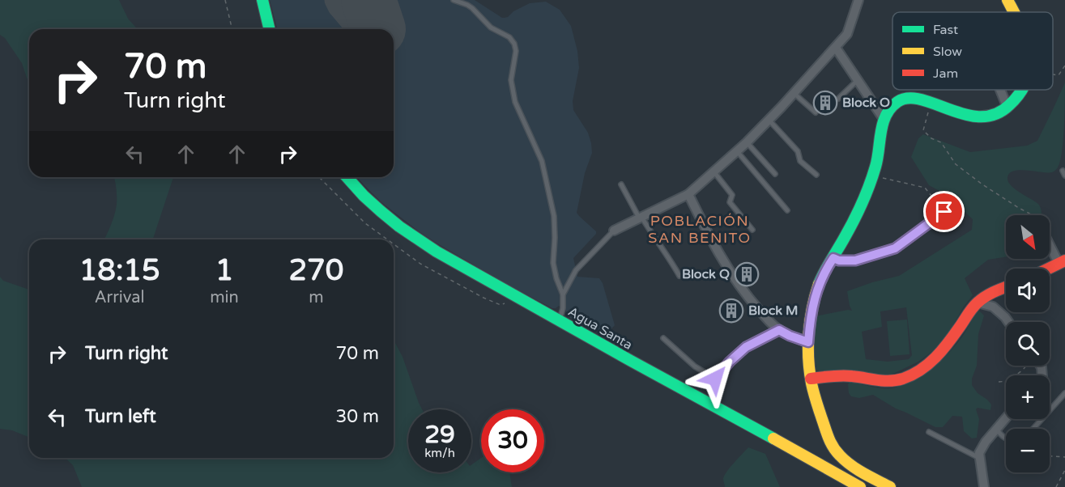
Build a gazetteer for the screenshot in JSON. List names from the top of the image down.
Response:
{
  "streets": {
    "street": ["Agua Santa"]
  },
  "districts": ["POBLACIÓN SAN BENITO"],
  "places": {
    "building": ["Block O", "Block Q", "Block M"]
  },
  "legend": ["Fast", "Slow", "Jam"],
  "north": "bottom right",
  "page": {
    "turn": ["70 m", "Turn right"],
    "map_buttons": ["+", "−"],
    "eta": [
      "18:15",
      "Arrival",
      "1",
      "min",
      "270",
      "m"
    ],
    "list": [
      {
        "name": "Turn right",
        "value": "70 m"
      },
      {
        "name": "Turn left",
        "value": "30 m"
      }
    ],
    "speed": "29 km/h",
    "limit": "30"
  }
}
